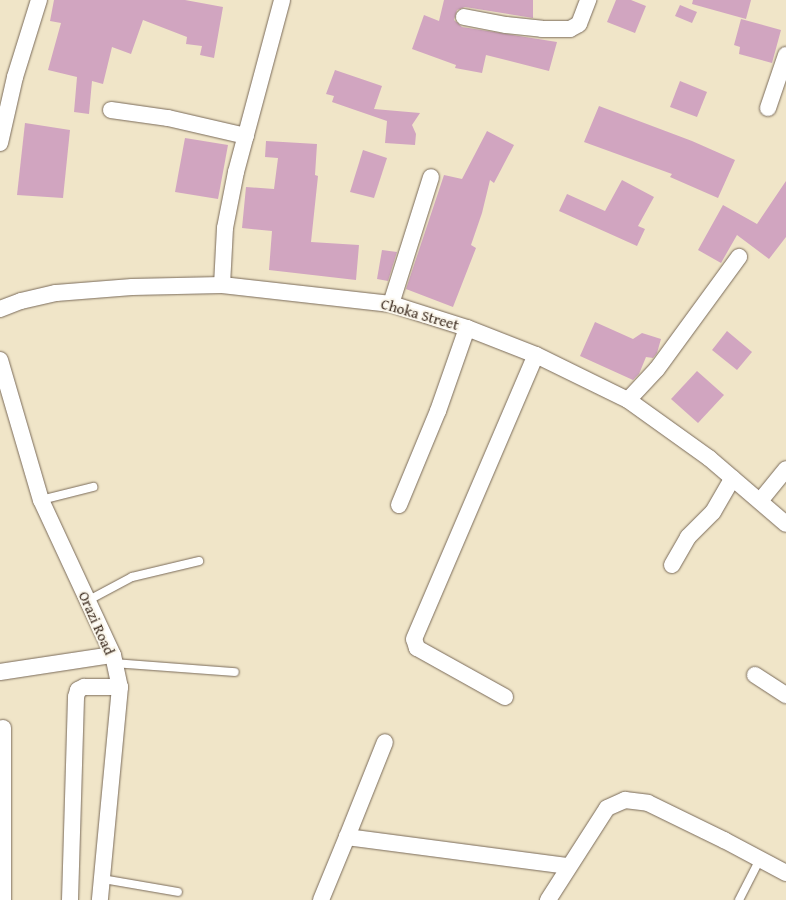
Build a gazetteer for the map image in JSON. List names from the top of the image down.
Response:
{
  "streets": {
    "street": ["Choka Street", "Orazi Road"]
  }
}
